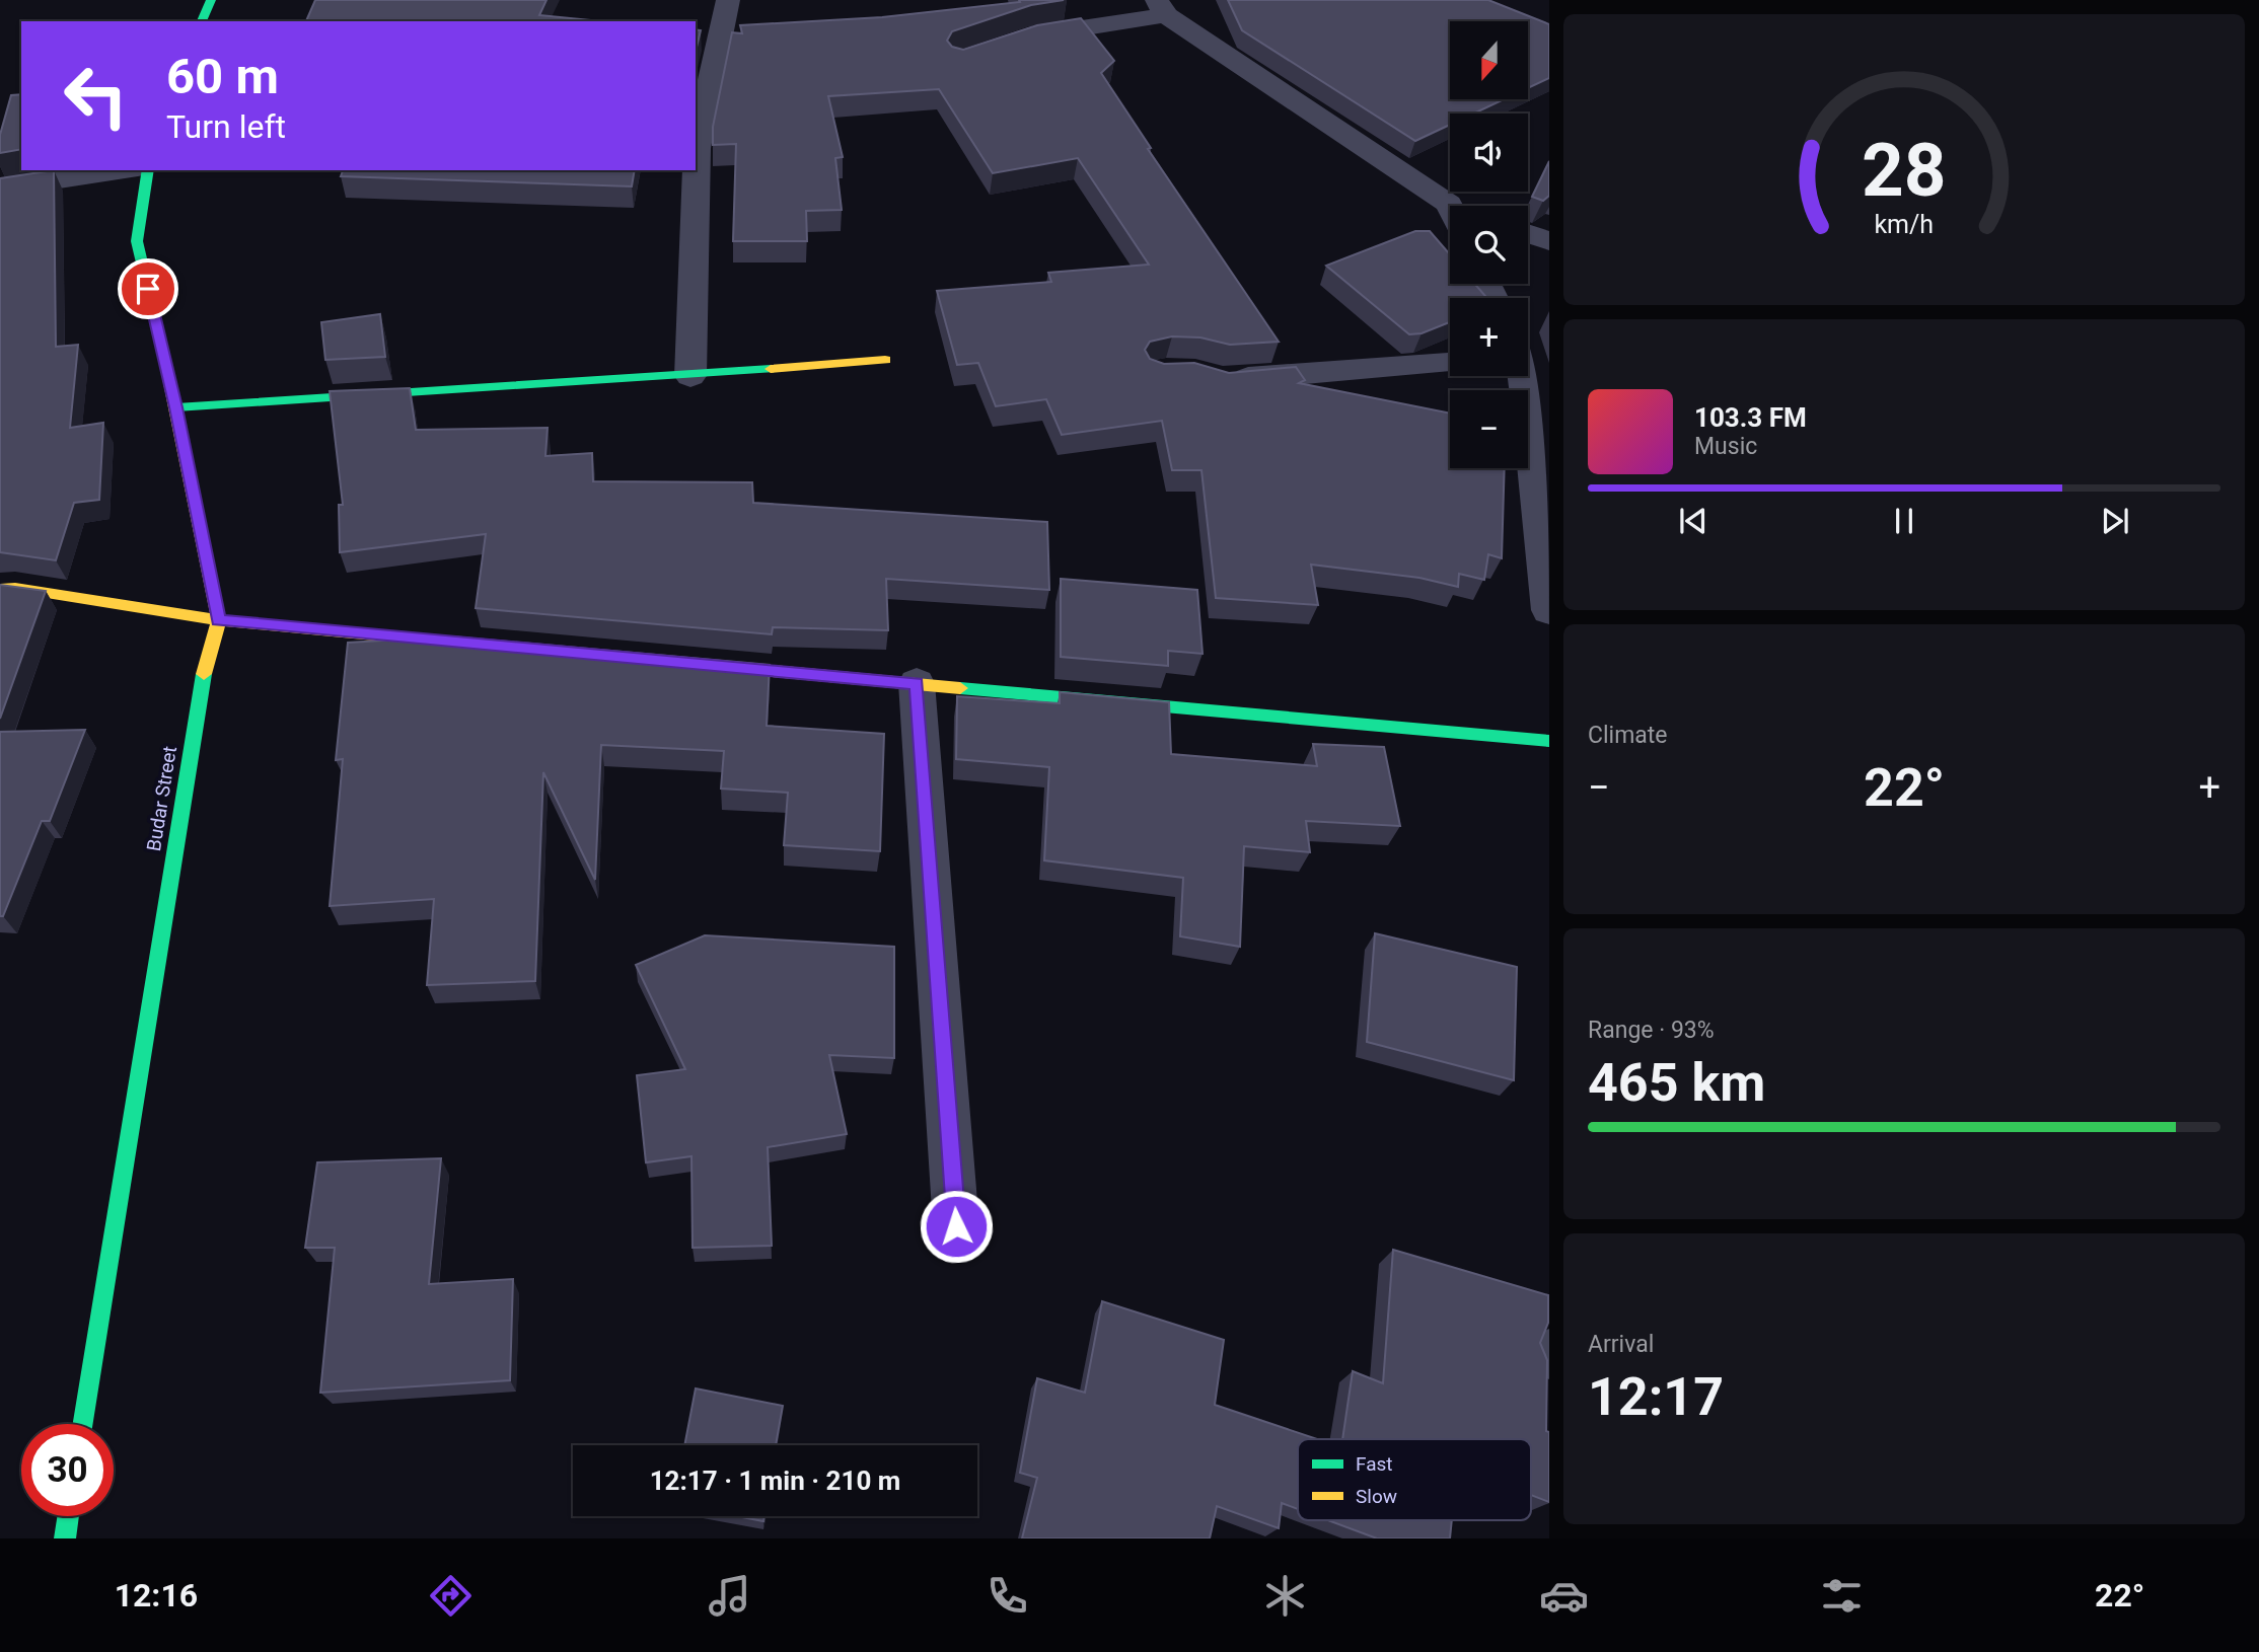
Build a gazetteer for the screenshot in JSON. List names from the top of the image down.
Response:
{
  "streets": {
    "street": ["Budar Street"]
  },
  "legend": ["Fast", "Slow"],
  "north": "bottom",
  "page": {
    "map_buttons": ["+", "−"],
    "turn": ["60 m", "Turn left"],
    "song": ["103.3 FM", "Music"],
    "tile": [
      "Climate",
      ["Range · 93%", "465 km"],
      ["Arrival", "12:17"]
    ],
    "heat": ["−", "22°", "+"],
    "limit": "30",
    "trip": "12:17 · 1 min · 210 m",
    "tabs": ["12:16", "22°"],
    "gauge": ["28", "km/h"]
  }
}
